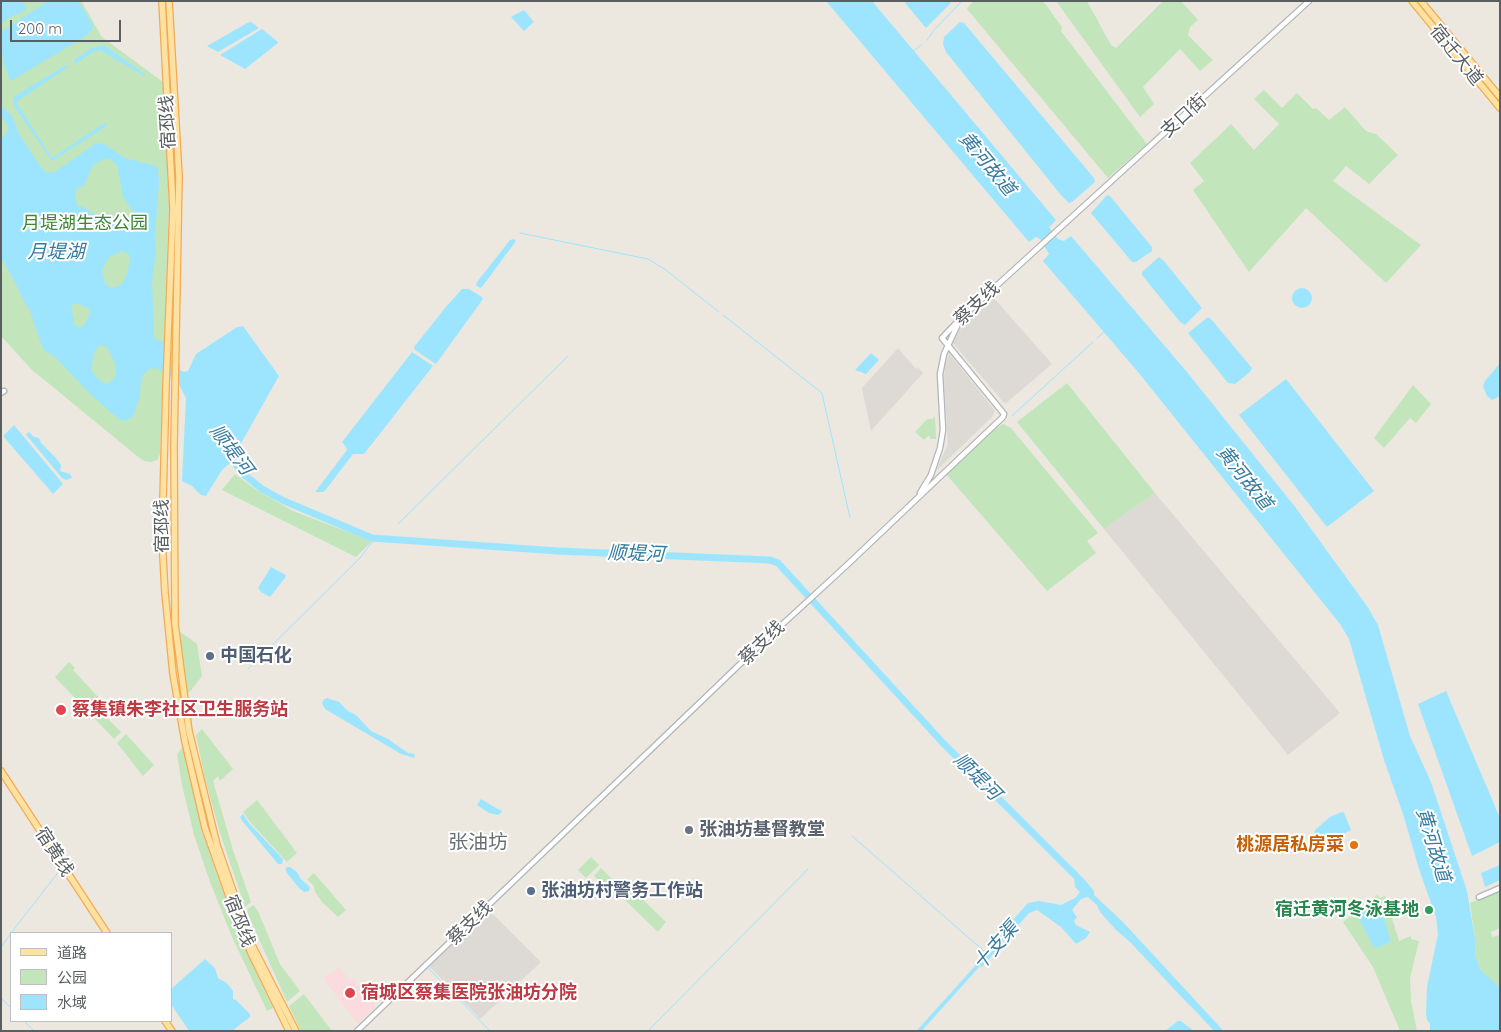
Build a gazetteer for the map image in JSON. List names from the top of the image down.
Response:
{
  "streets": {
    "main road": ["宿迁大道", "宿邳线", "宿黄线"],
    "street": ["支口街", "蔡支线"]
  },
  "crossings": [
    ["支口街", "蔡支线"]
  ],
  "districts": ["张油坊"],
  "water": [
    "黄河故道",
    "月堤湖",
    "顺堤河",
    "十支渠"
  ],
  "parks": ["月堤湖生态公园"],
  "places": [
    "中国石化",
    "蔡集镇朱李社区卫生服务站",
    "张油坊基督教堂",
    "桃源居私房菜",
    "张油坊村警务工作站",
    "宿迁黄河冬泳基地",
    "宿城区蔡集医院张油坊分院"
  ],
  "legend": ["道路", "公园", "水域"],
  "scale_bar": "200 m"
}
